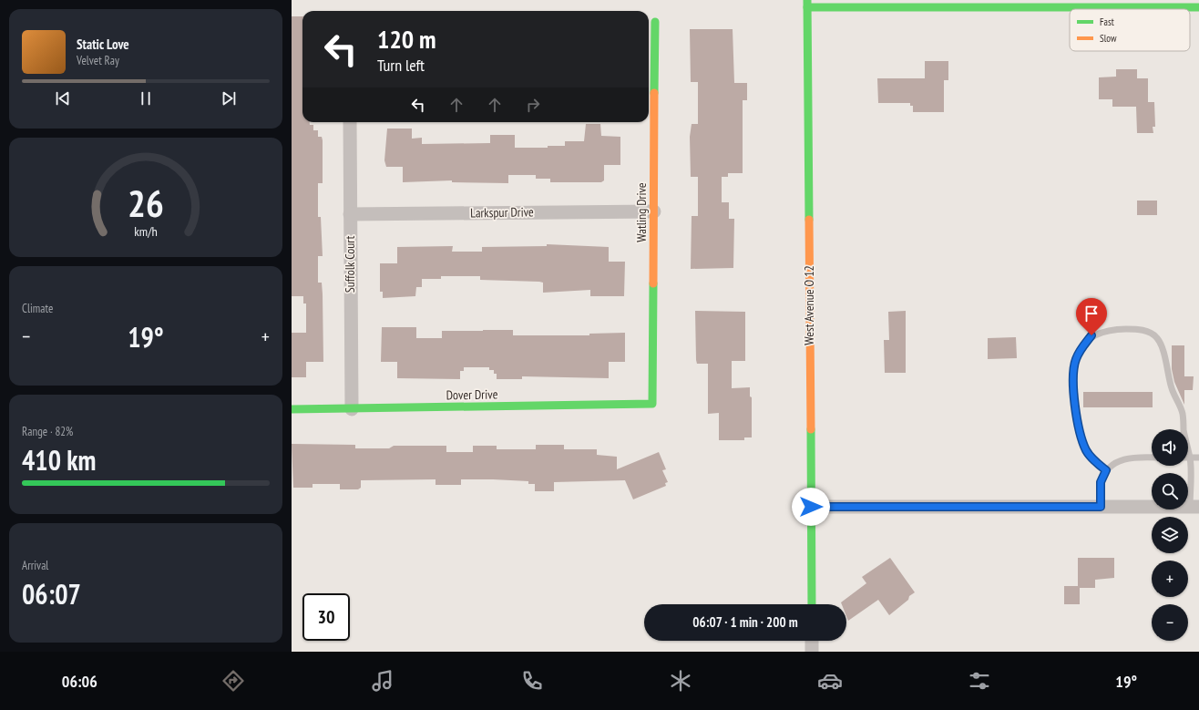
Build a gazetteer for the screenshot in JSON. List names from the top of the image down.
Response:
{
  "streets": {
    "street": [
      "Larkspur Drive",
      "Watling Drive",
      "Suffolk Court",
      "West Avenue O 12",
      "Dover Drive"
    ]
  },
  "crossings": [
    ["Larkspur Drive", "Watling Drive"],
    ["Larkspur Drive", "Suffolk Court"],
    ["Watling Drive", "Dover Drive"],
    ["Suffolk Court", "Dover Drive"]
  ],
  "legend": ["Fast", "Slow"],
  "page": {
    "turn": ["120 m", "Turn left"],
    "song": ["Static Love", "Velvet Ray"],
    "tile": [
      "Climate",
      ["Range · 82%", "410 km"],
      ["Arrival", "06:07"]
    ],
    "heat": ["−", "19°", "+"],
    "map_buttons": ["+", "−"],
    "limit": "30",
    "trip": "06:07 · 1 min · 200 m",
    "tabs": ["06:06", "19°"],
    "gauge": ["26", "km/h"]
  }
}
